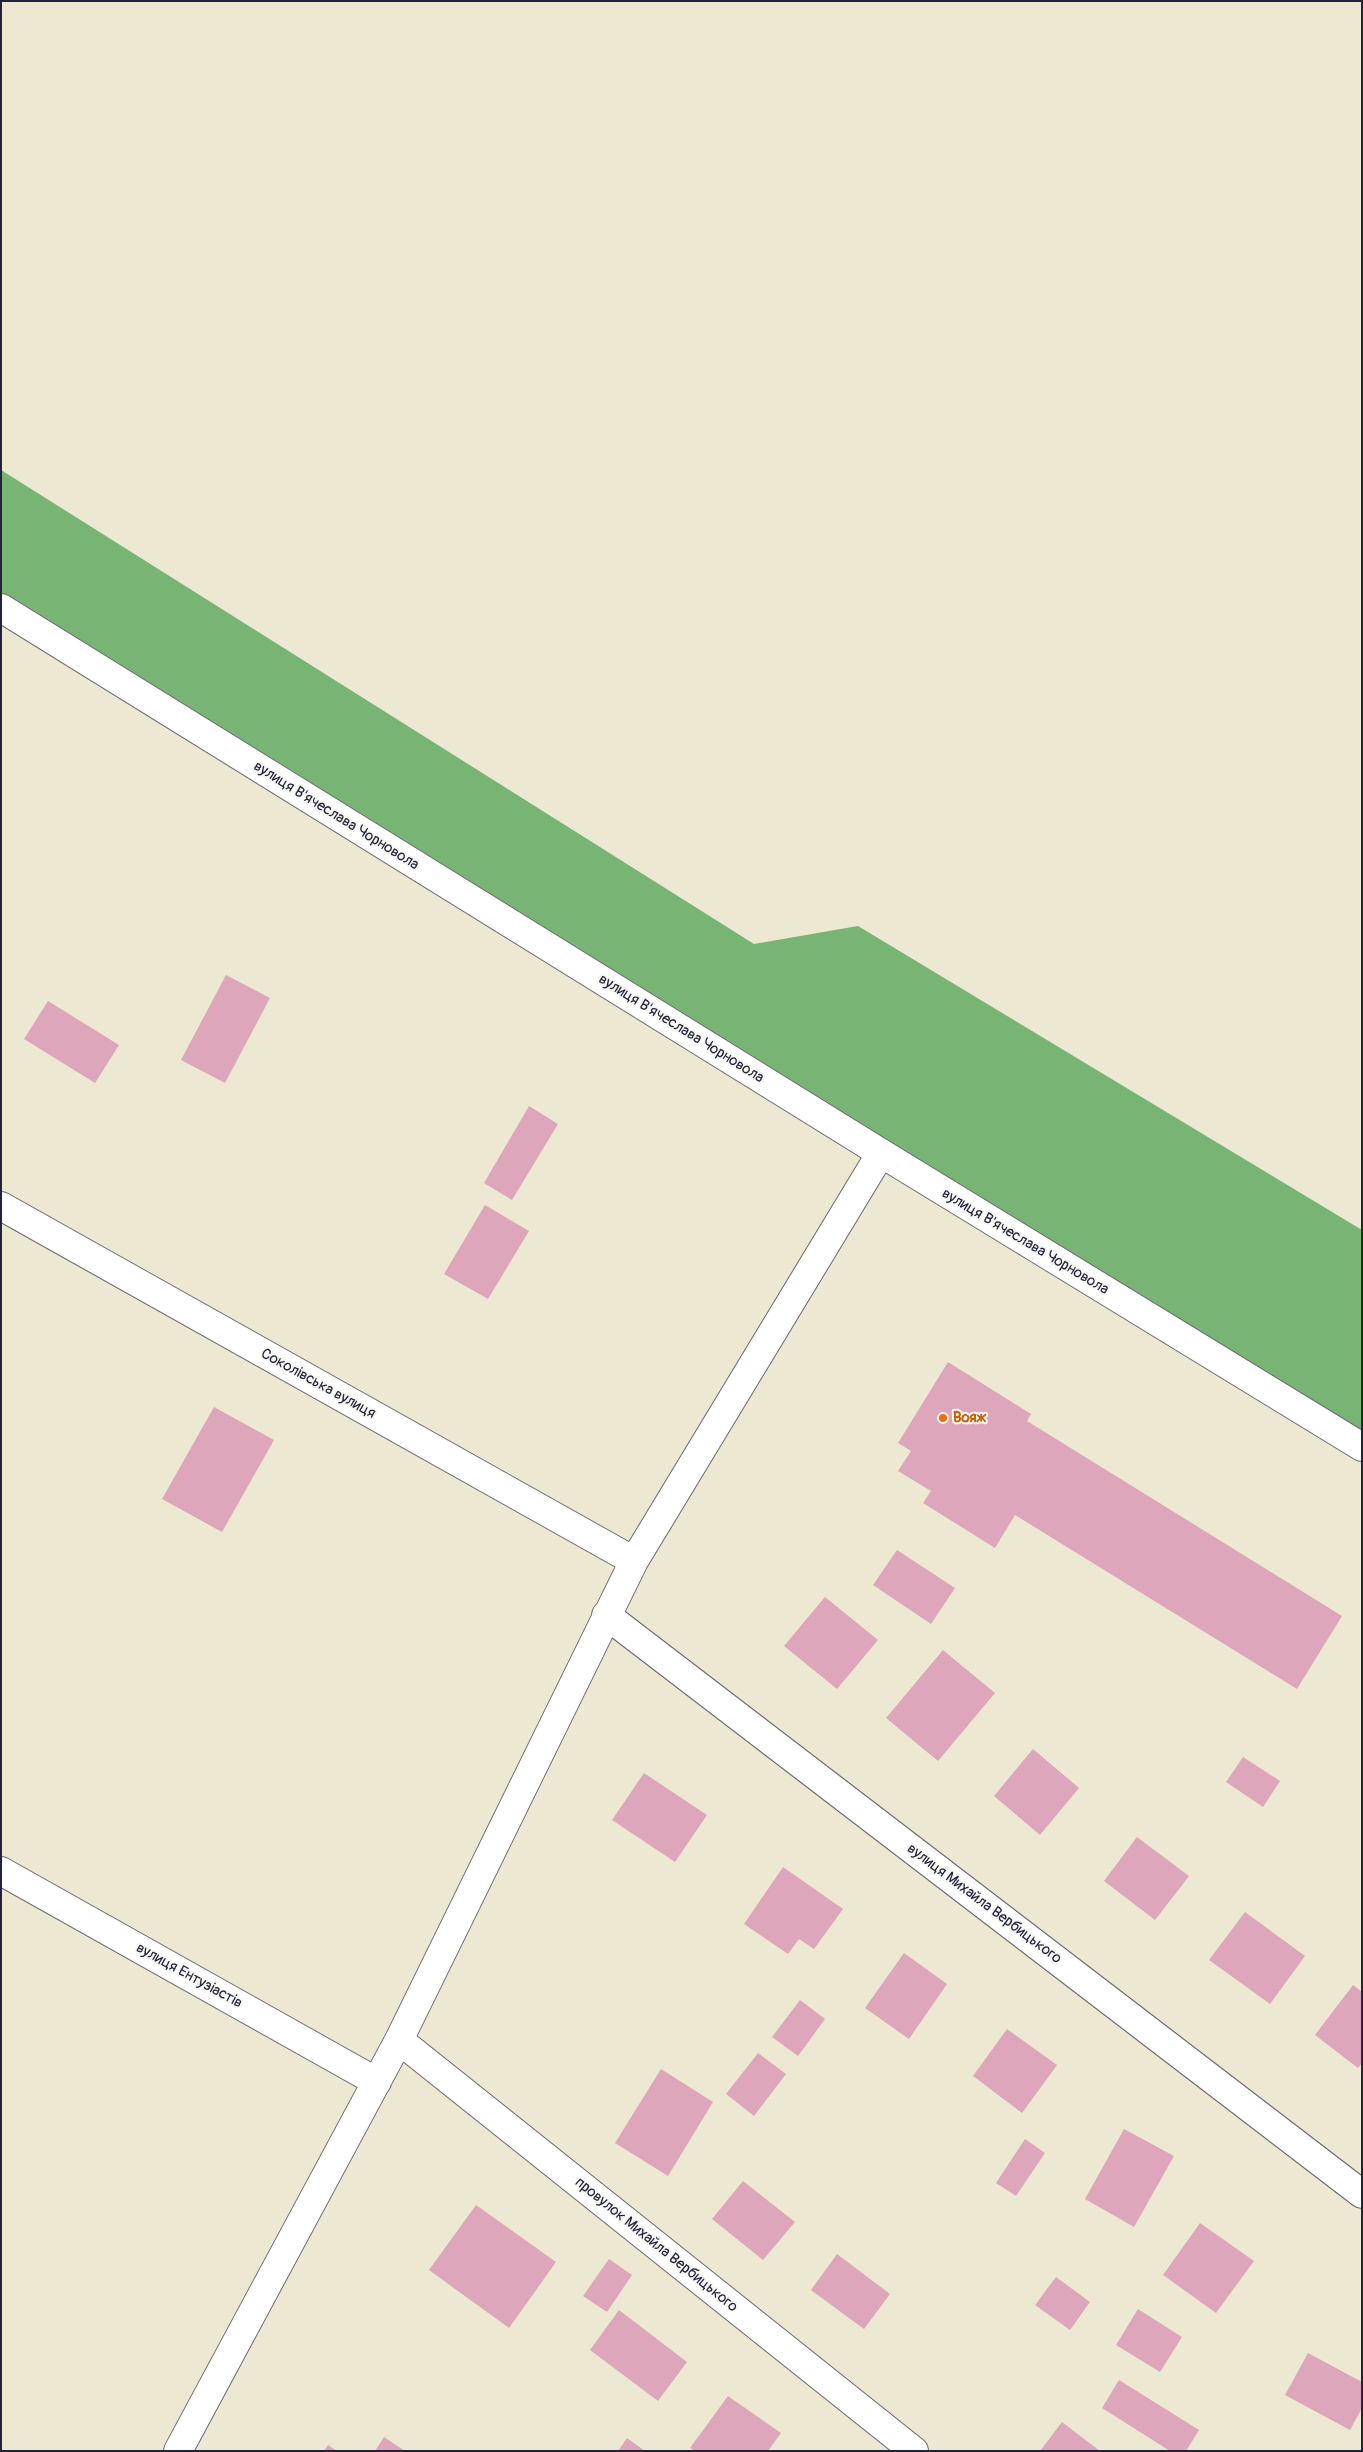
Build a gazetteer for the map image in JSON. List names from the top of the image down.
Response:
{
  "streets": {
    "street": [
      "вулиця В'ячеслава Чорновола",
      "Соколівська вулиця",
      "вулиця Михайла Вербицького",
      "вулиця Ентузіастів",
      "провулок Михайла Вербицького"
    ]
  },
  "places": ["Вояж"]
}
